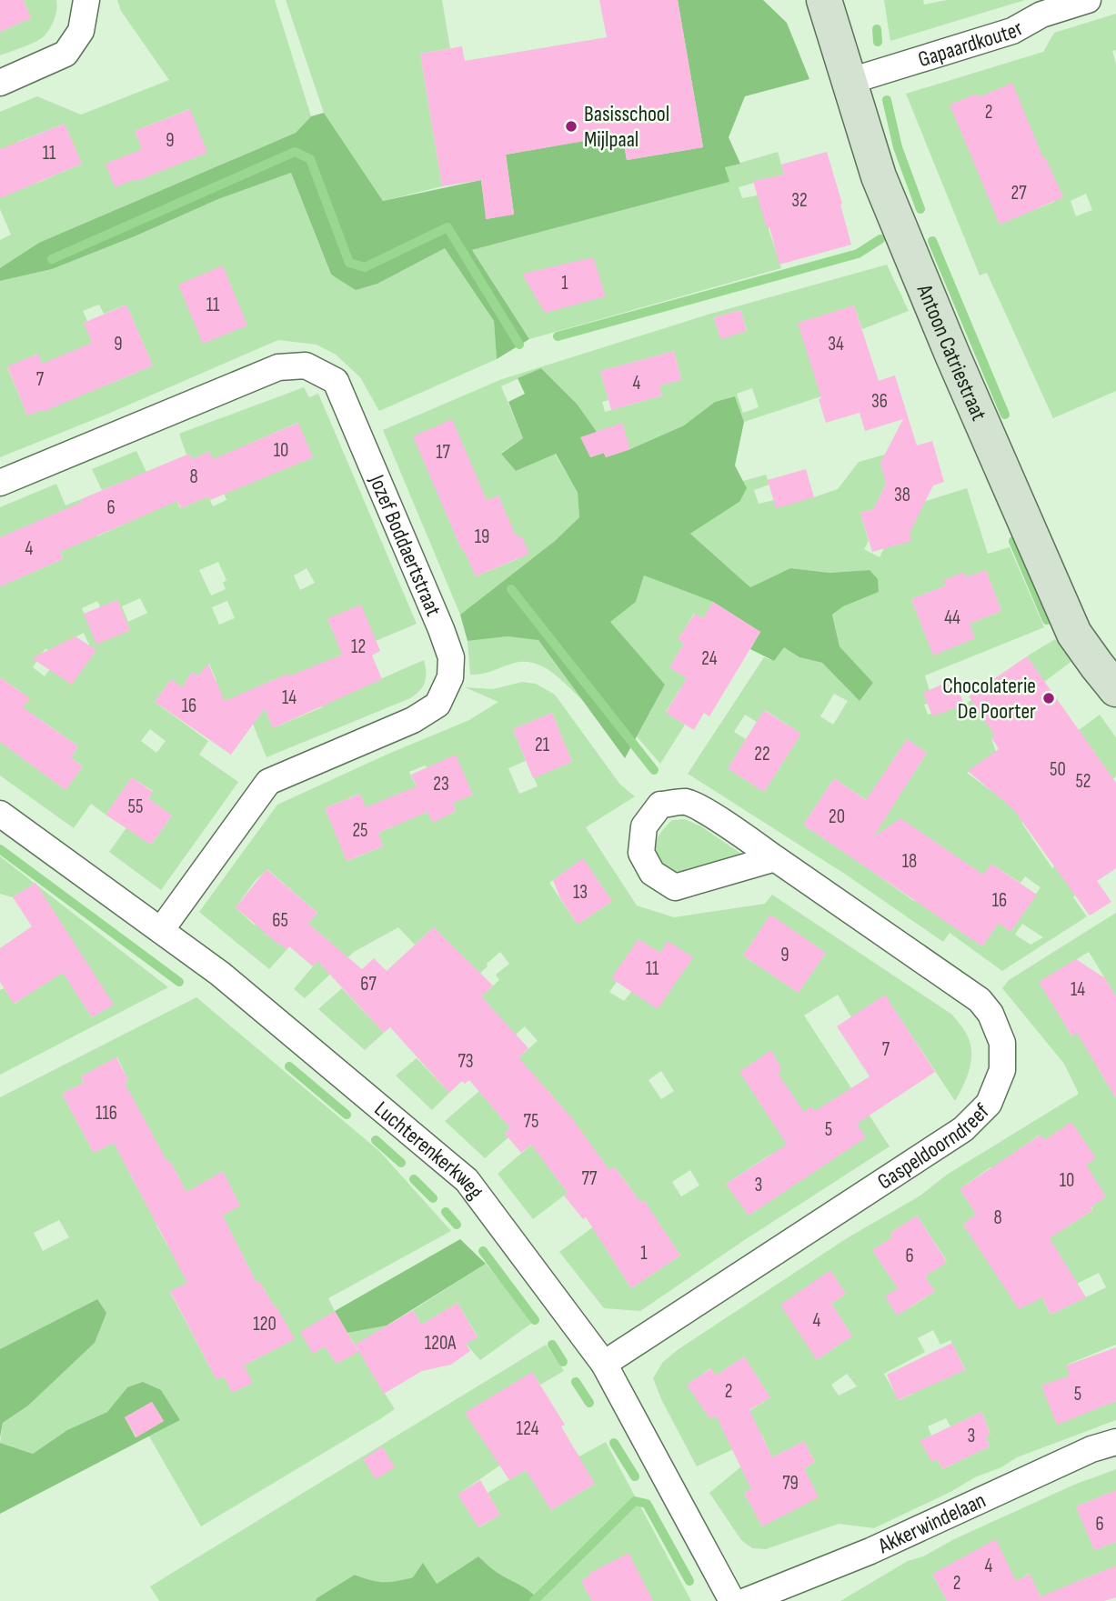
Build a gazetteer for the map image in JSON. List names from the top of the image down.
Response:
{
  "streets": {
    "main road": ["Antoon Catriestraat"],
    "street": [
      "Gapaardkouter",
      "Jozef Boddaertstraat",
      "Gaspeldoorndreef",
      "Luchterenkerkweg",
      "Akkerwindelaan"
    ]
  },
  "crossings": [
    ["Gapaardkouter", "Antoon Catriestraat"],
    ["Jozef Boddaertstraat", "Luchterenkerkweg"],
    ["Gaspeldoorndreef", "Luchterenkerkweg"]
  ],
  "places": ["Basisschool Mijlpaal", "Chocolaterie De Poorter"],
  "house_numbers": [
    "2",
    "9",
    "11",
    "27",
    "32",
    "1",
    "11",
    "9",
    "34",
    "7",
    "4",
    "36",
    "10",
    "17",
    "8",
    "38",
    "6",
    "19",
    "4",
    "44",
    "12",
    "24",
    "14",
    "16",
    "21",
    "22",
    "50",
    "52",
    "23",
    "55",
    "20",
    "25",
    "18",
    "13",
    "16",
    "65",
    "9",
    "11",
    "67",
    "14",
    "7",
    "73",
    "116",
    "75",
    "5",
    "77",
    "10",
    "3",
    "8",
    "1",
    "6",
    "4",
    "120",
    "120A",
    "2",
    "5",
    "124",
    "3",
    "79",
    "6",
    "4",
    "2"
  ]
}
